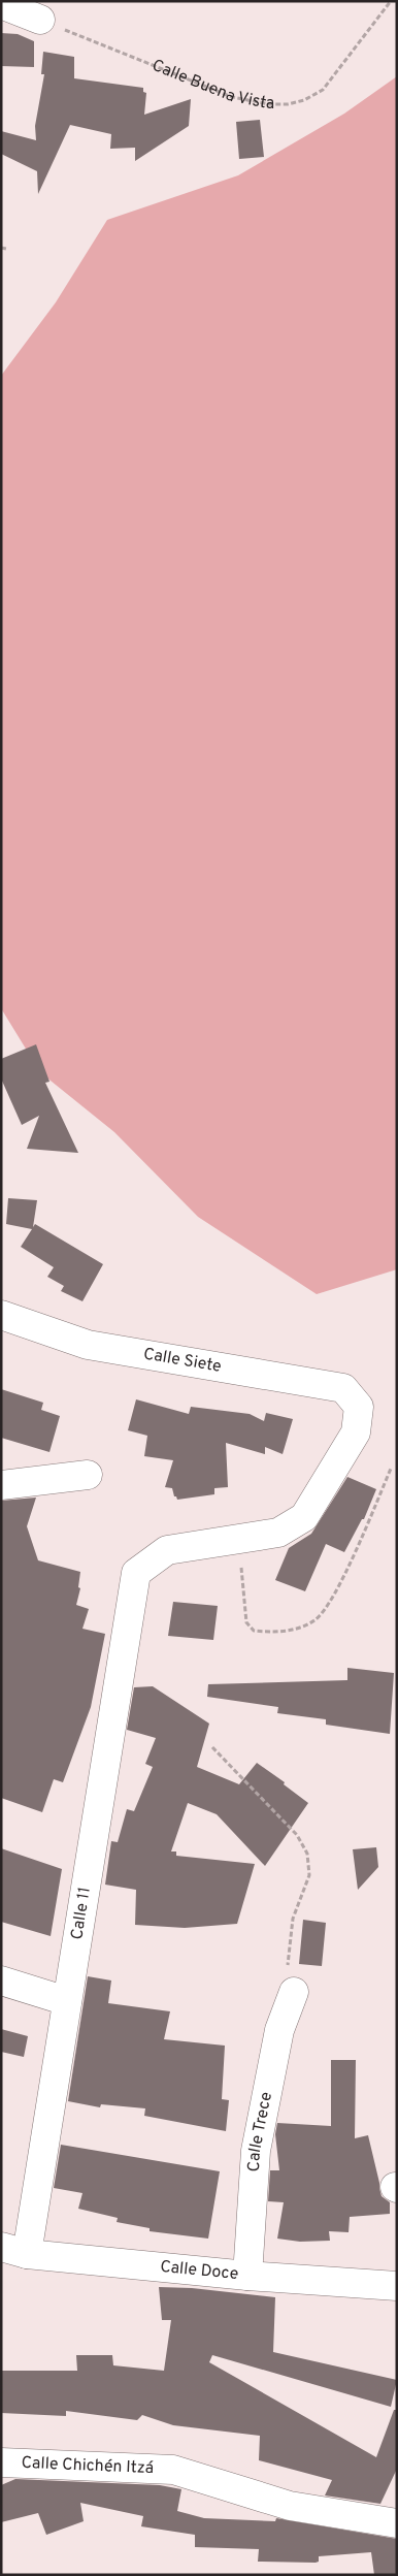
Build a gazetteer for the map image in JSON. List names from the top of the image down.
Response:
{
  "streets": {
    "street": [
      "Calle Siete",
      "Calle 11",
      "Calle Trece",
      "Calle Doce",
      "Calle Chichén Itzá"
    ],
    "path": ["Calle Buena Vista"]
  },
  "crossings": [
    ["Calle Siete", "Calle 11"],
    ["Calle 11", "Calle Doce"],
    ["Calle Trece", "Calle Doce"]
  ]
}
